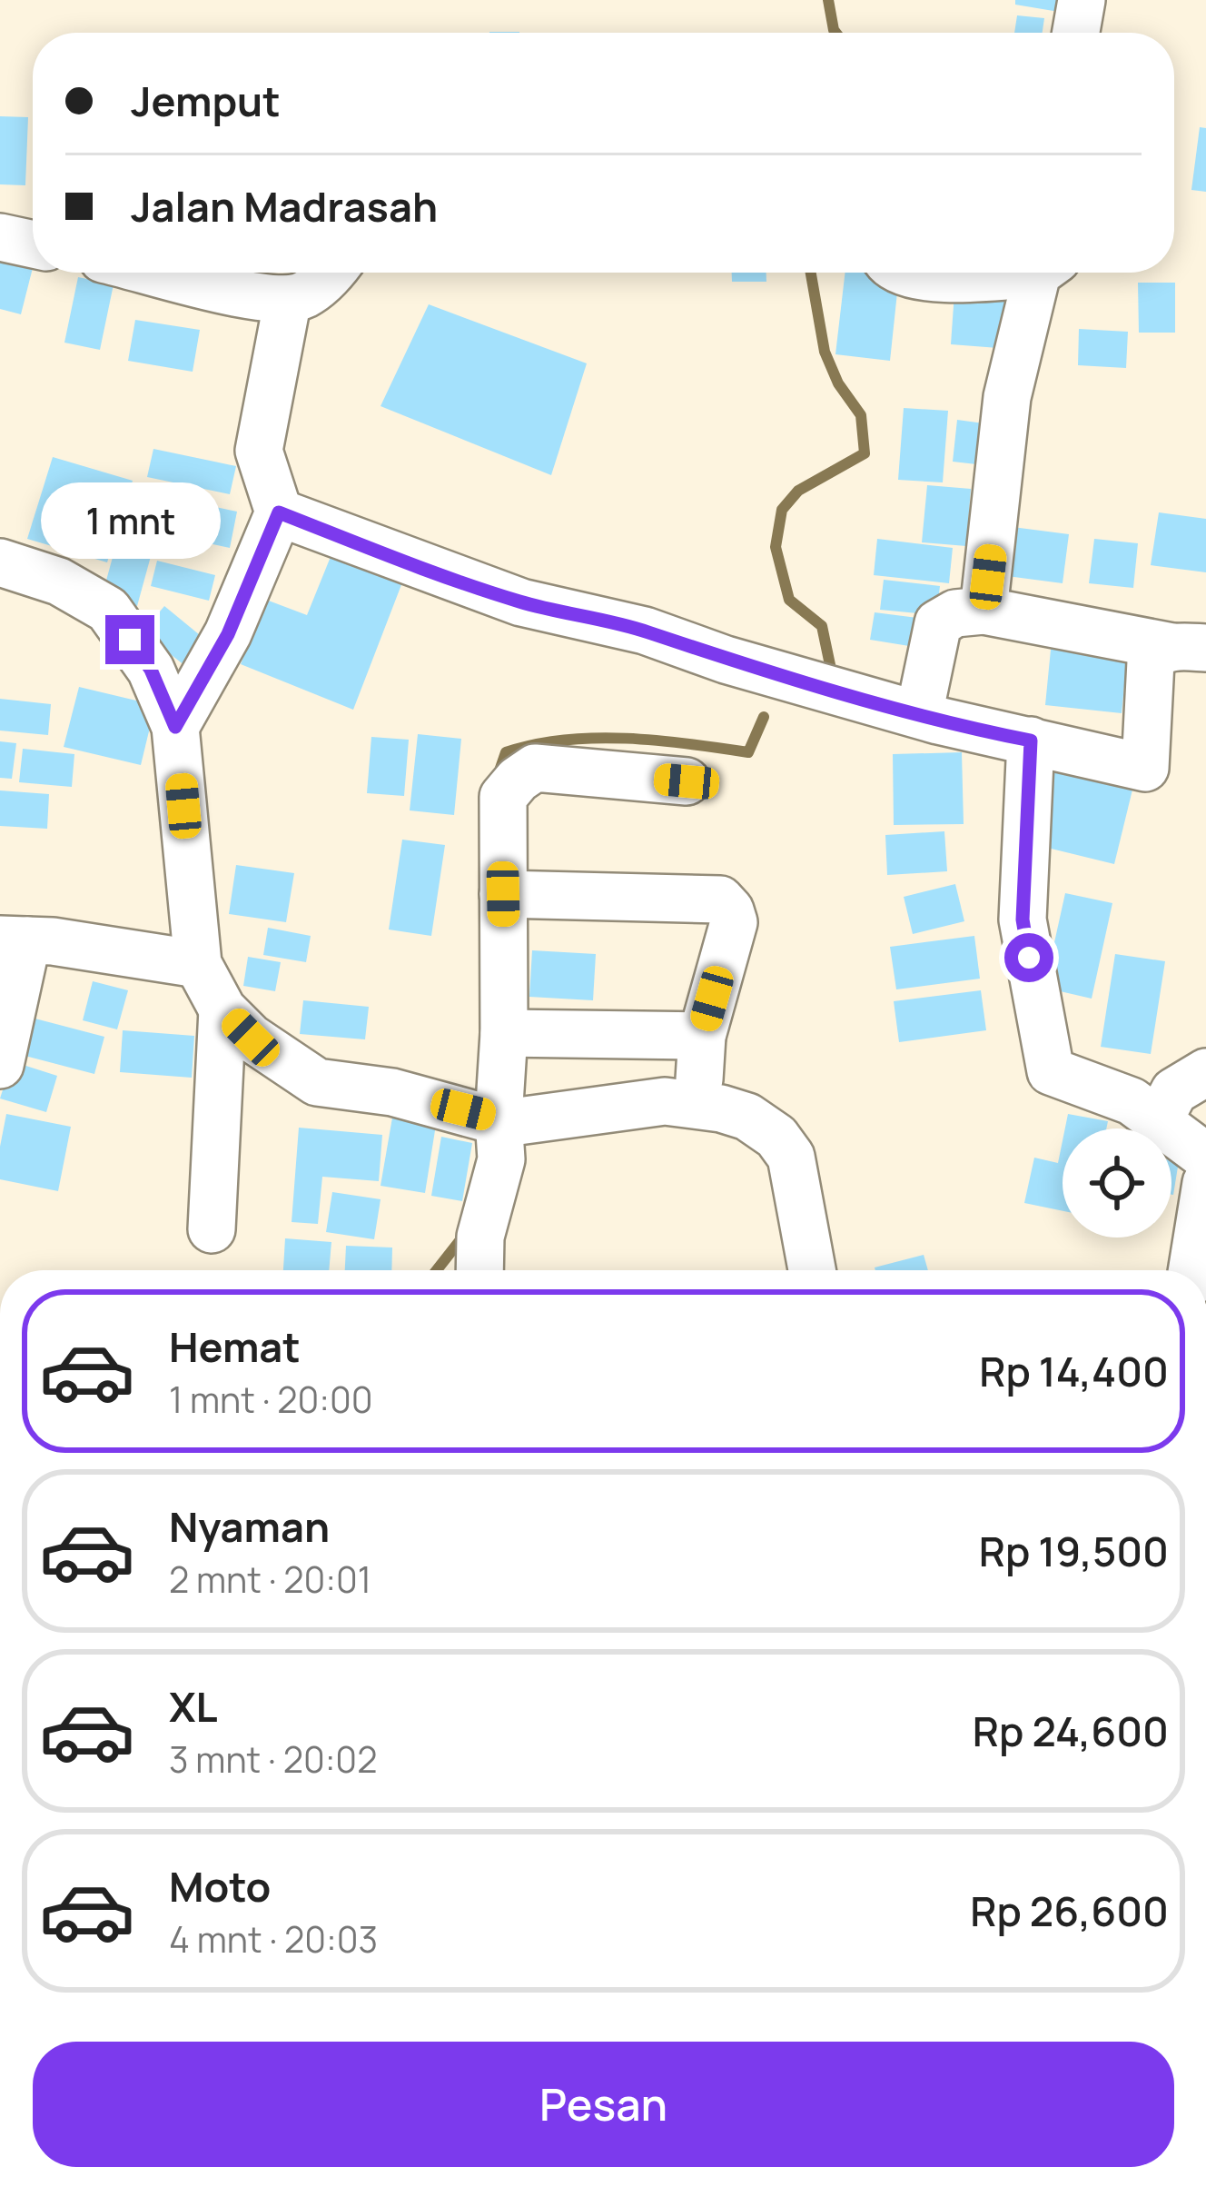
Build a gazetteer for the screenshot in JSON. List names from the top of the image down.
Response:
{
  "page": {
    "banner": ["Jemput", "Jalan Madrasah"],
    "bubble": "1 mnt",
    "list": [
      {
        "name": "Hemat",
        "note": "1 mnt · 20:00",
        "value": "Rp 14,400"
      },
      {
        "name": "Nyaman",
        "note": "2 mnt · 20:01",
        "value": "Rp 19,500"
      },
      {
        "name": "XL",
        "note": "3 mnt · 20:02",
        "value": "Rp 24,600"
      },
      {
        "name": "Moto",
        "note": "4 mnt · 20:03",
        "value": "Rp 26,600"
      }
    ],
    "buttons": "Pesan"
  }
}
